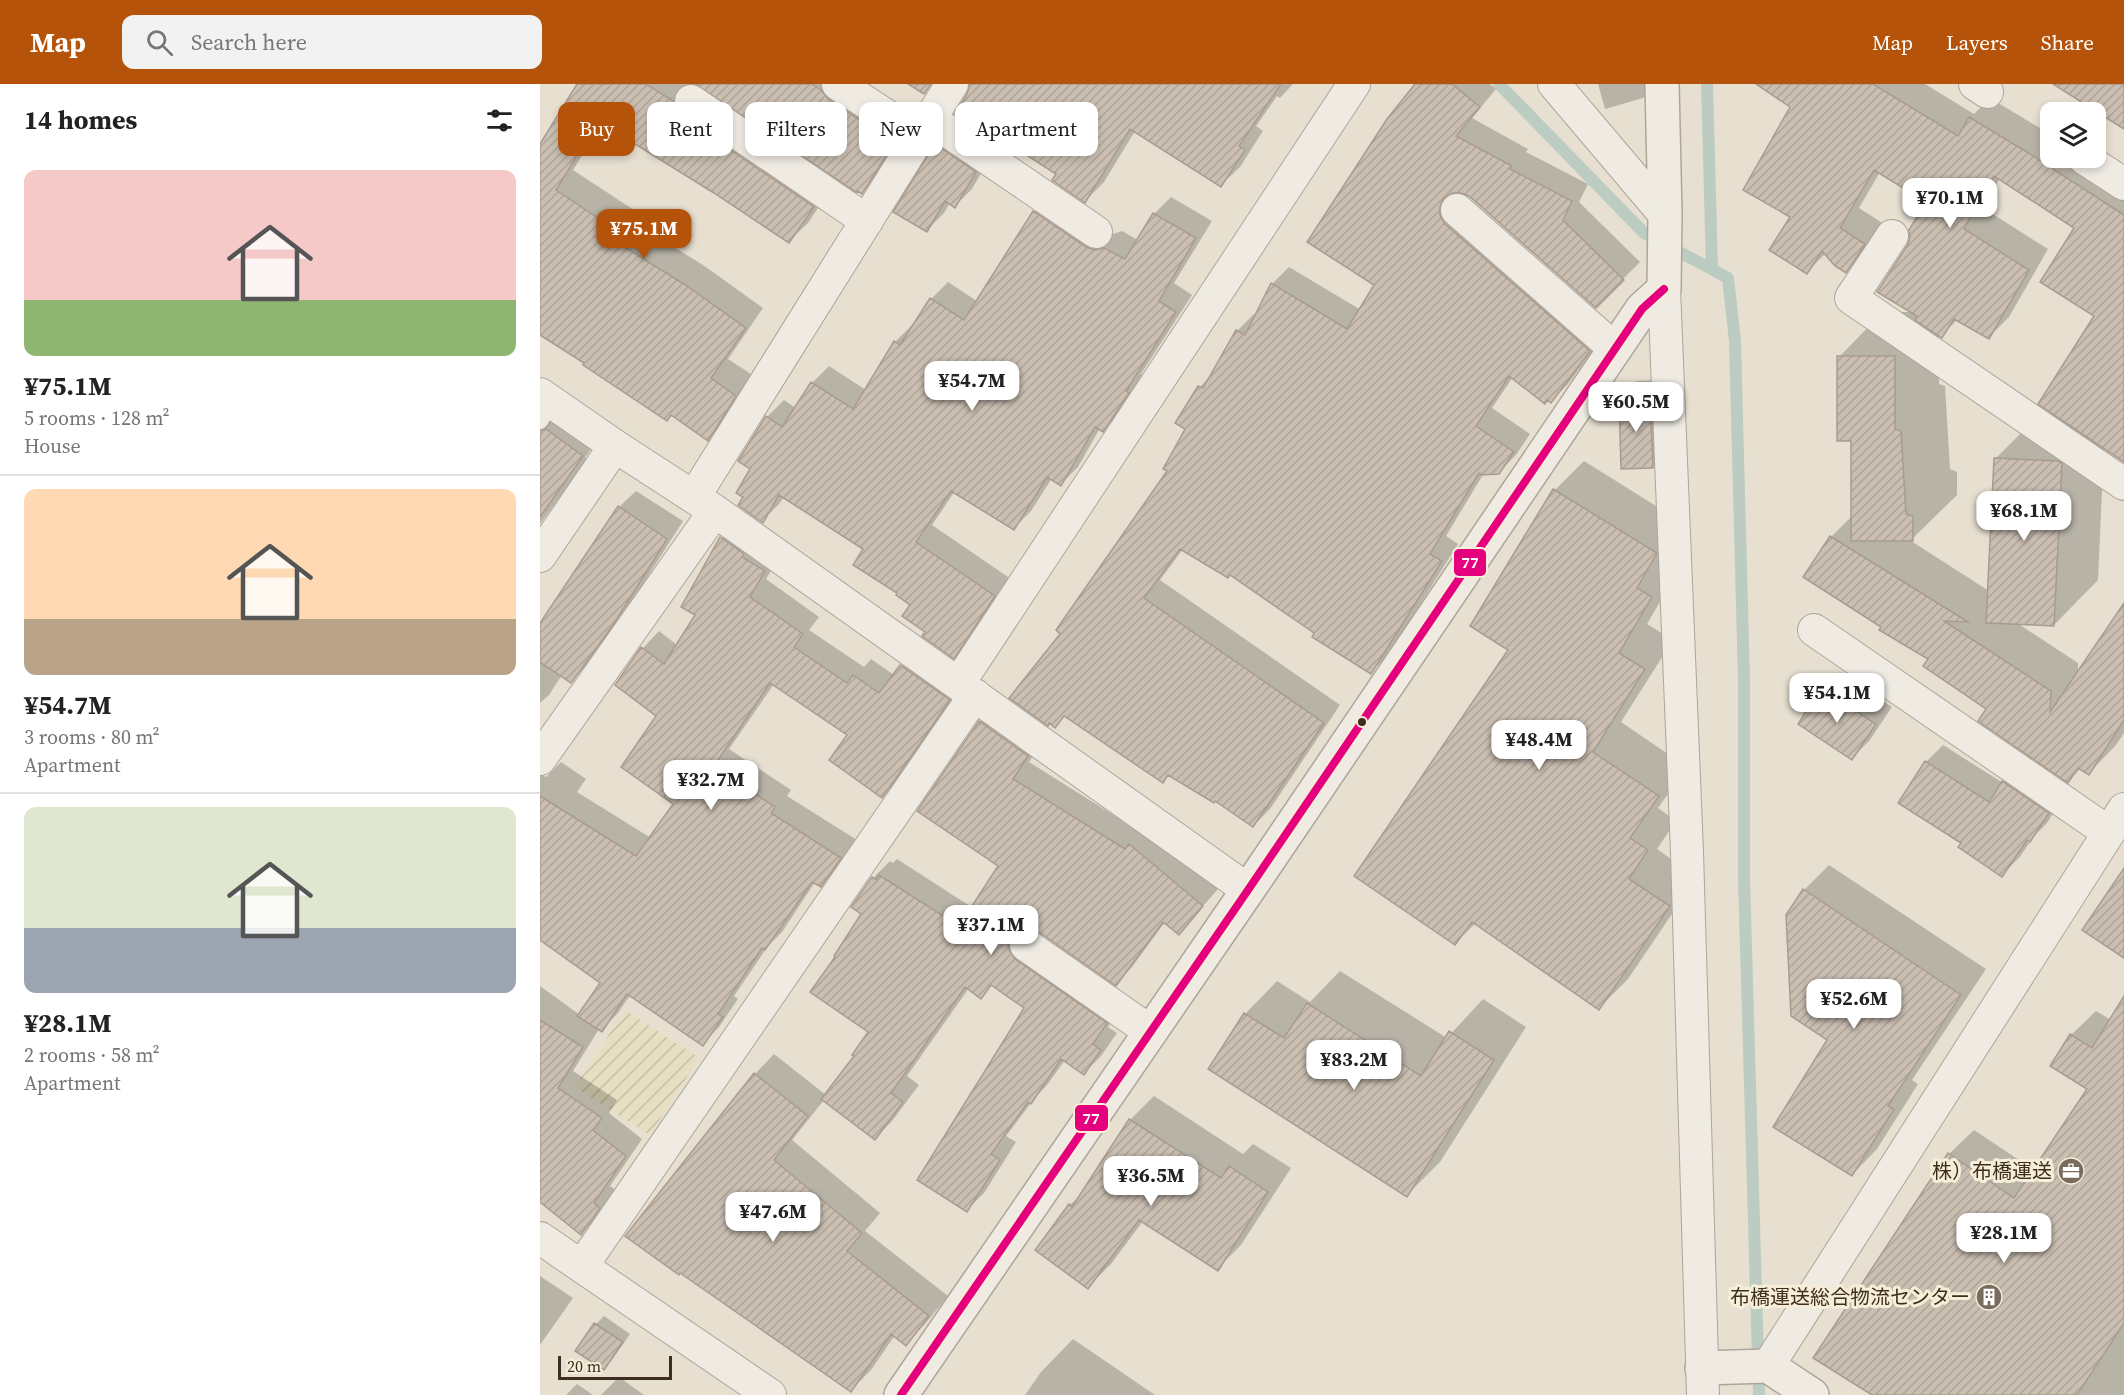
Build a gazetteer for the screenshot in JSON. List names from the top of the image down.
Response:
{
  "places": {
    "office": ["株）布橋運送"],
    "building": ["布橋運送総合物流センター"]
  },
  "lines": ["transit line 77"],
  "scale_bar": "20 m",
  "page": {
    "header": "Map",
    "search": "Search here",
    "nav": ["Map", "Layers", "Share"],
    "heading": "14 homes",
    "chip": [
      "Buy",
      "Rent",
      "Filters",
      "New",
      "Apartment"
    ],
    "list": [
      {
        "name": "¥75.1M",
        "note": "5 rooms · 128 m² · House"
      },
      {
        "name": "¥54.7M",
        "note": "3 rooms · 80 m² · Apartment"
      },
      {
        "name": "¥28.1M",
        "note": "2 rooms · 58 m² · Apartment"
      }
    ],
    "price": [
      "¥70.1M",
      "¥75.1M",
      "¥54.7M",
      "¥60.5M",
      "¥68.1M",
      "¥54.1M",
      "¥48.4M",
      "¥32.7M",
      "¥37.1M",
      "¥52.6M",
      "¥83.2M",
      "¥36.5M",
      "¥47.6M",
      "¥28.1M"
    ],
    "scale": "20 m"
  }
}
